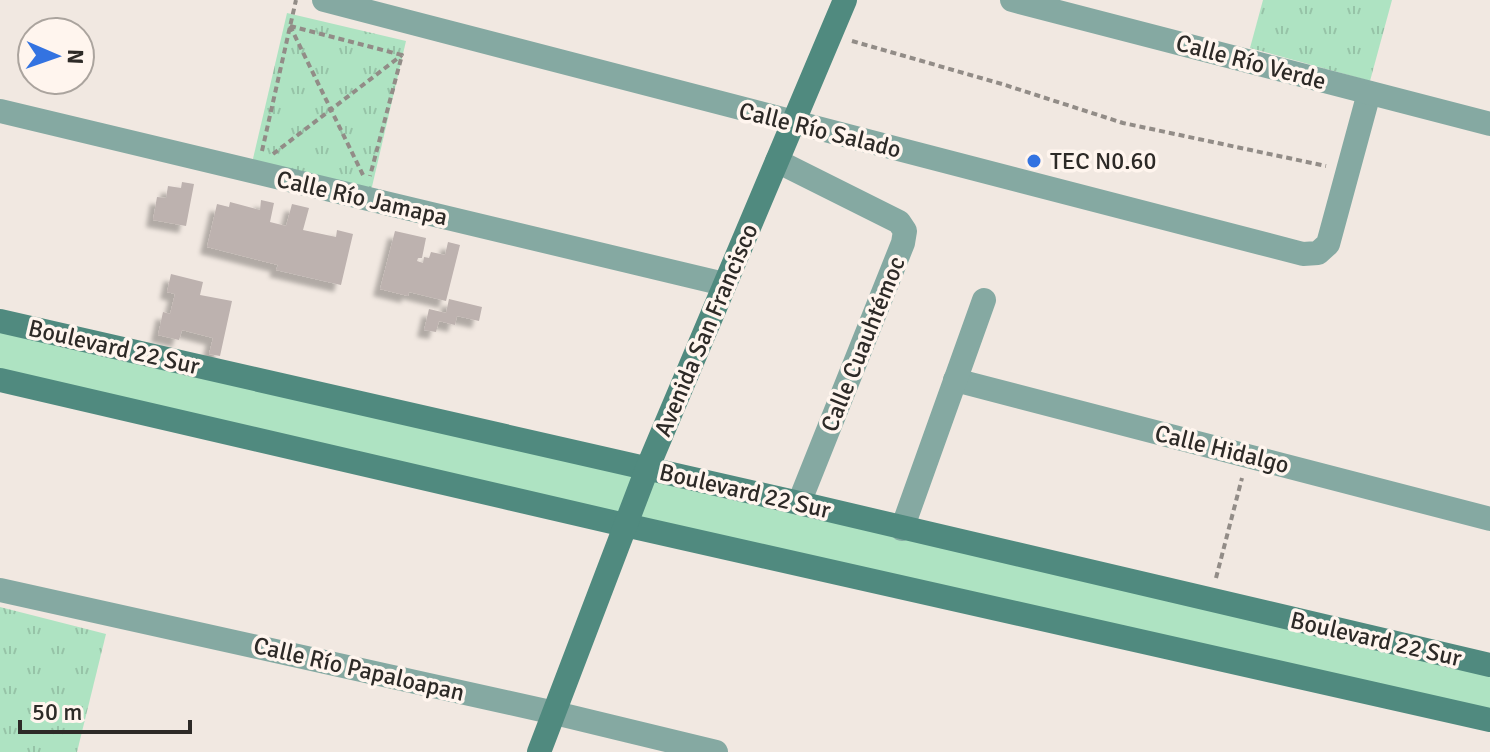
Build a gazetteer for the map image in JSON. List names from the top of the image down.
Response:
{
  "streets": {
    "street": [
      "Calle Río Verde",
      "Calle Río Salado",
      "Calle Río Jamapa",
      "Avenida San Francisco",
      "Calle Cuauhtémoc",
      "Boulevard 22 Sur",
      "Calle Hidalgo",
      "Calle Río Papaloapan"
    ]
  },
  "crossings": [
    ["Calle Río Salado", "Avenida San Francisco"],
    ["Calle Río Jamapa", "Avenida San Francisco"],
    ["Avenida San Francisco", "Calle Cuauhtémoc"],
    ["Avenida San Francisco", "Boulevard 22 Sur"],
    ["Avenida San Francisco", "Calle Río Papaloapan"],
    ["Calle Cuauhtémoc", "Boulevard 22 Sur"]
  ],
  "places": ["TEC N0.60"],
  "scale_bar": "50 m",
  "north": "right"
}
